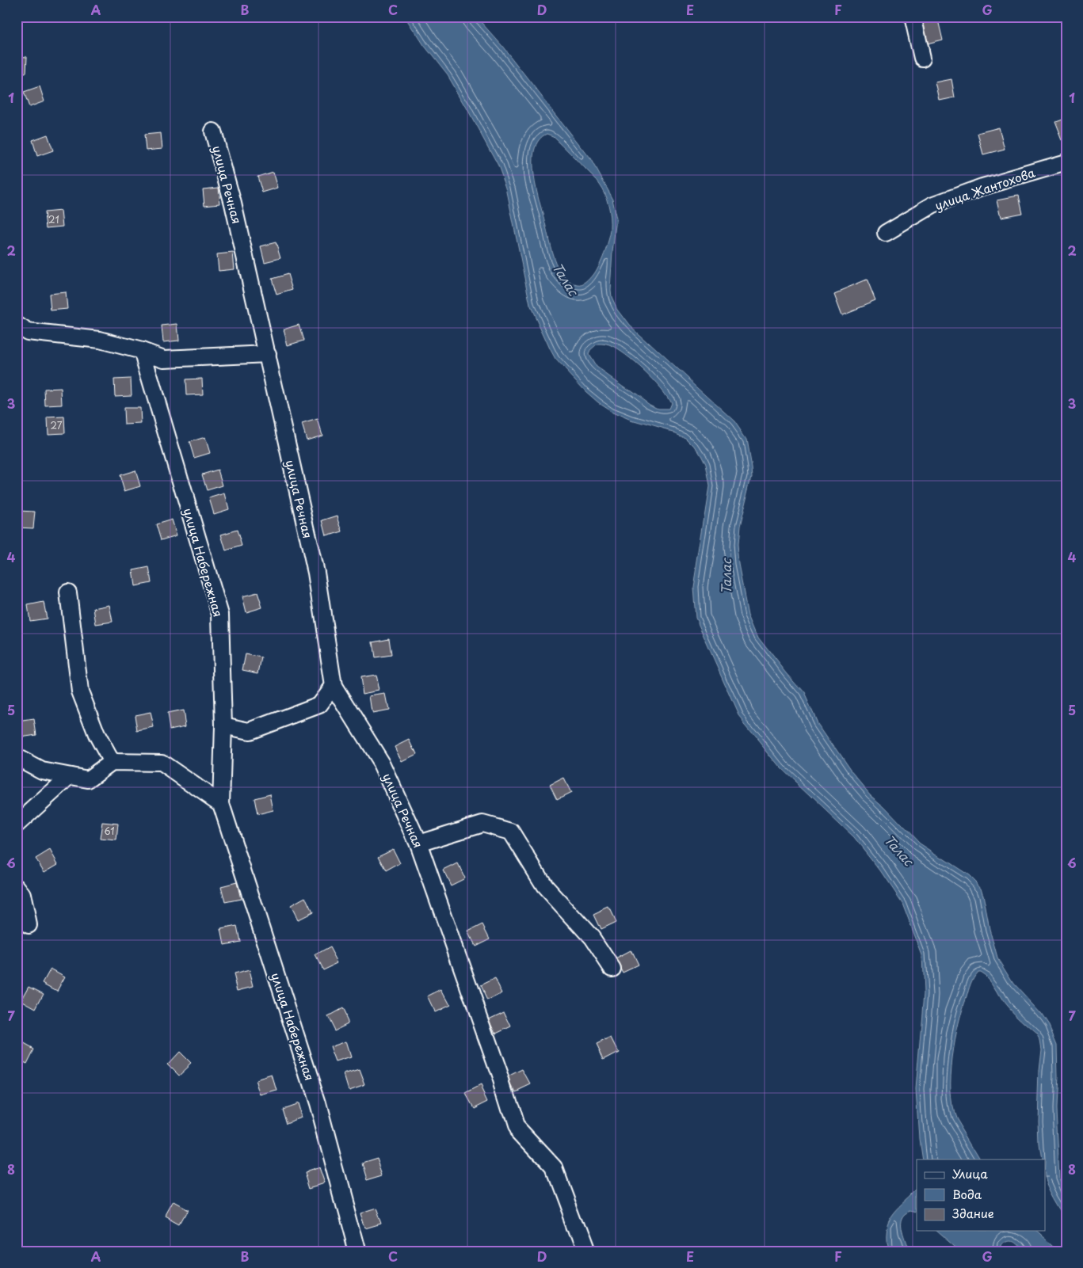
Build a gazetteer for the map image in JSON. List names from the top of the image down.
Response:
{
  "streets": {
    "street": ["улица Речная", "улица Жантохова", "улица Набережная"]
  },
  "water": ["Талас"],
  "house_numbers": ["21", "27", "61"],
  "legend": ["Улица", "Вода", "Здание"],
  "grid": {
    "columns": [
      "A",
      "B",
      "C",
      "D",
      "E",
      "F",
      "G"
    ],
    "rows": [
      "1",
      "2",
      "3",
      "4",
      "5",
      "6",
      "7",
      "8"
    ]
  }
}
